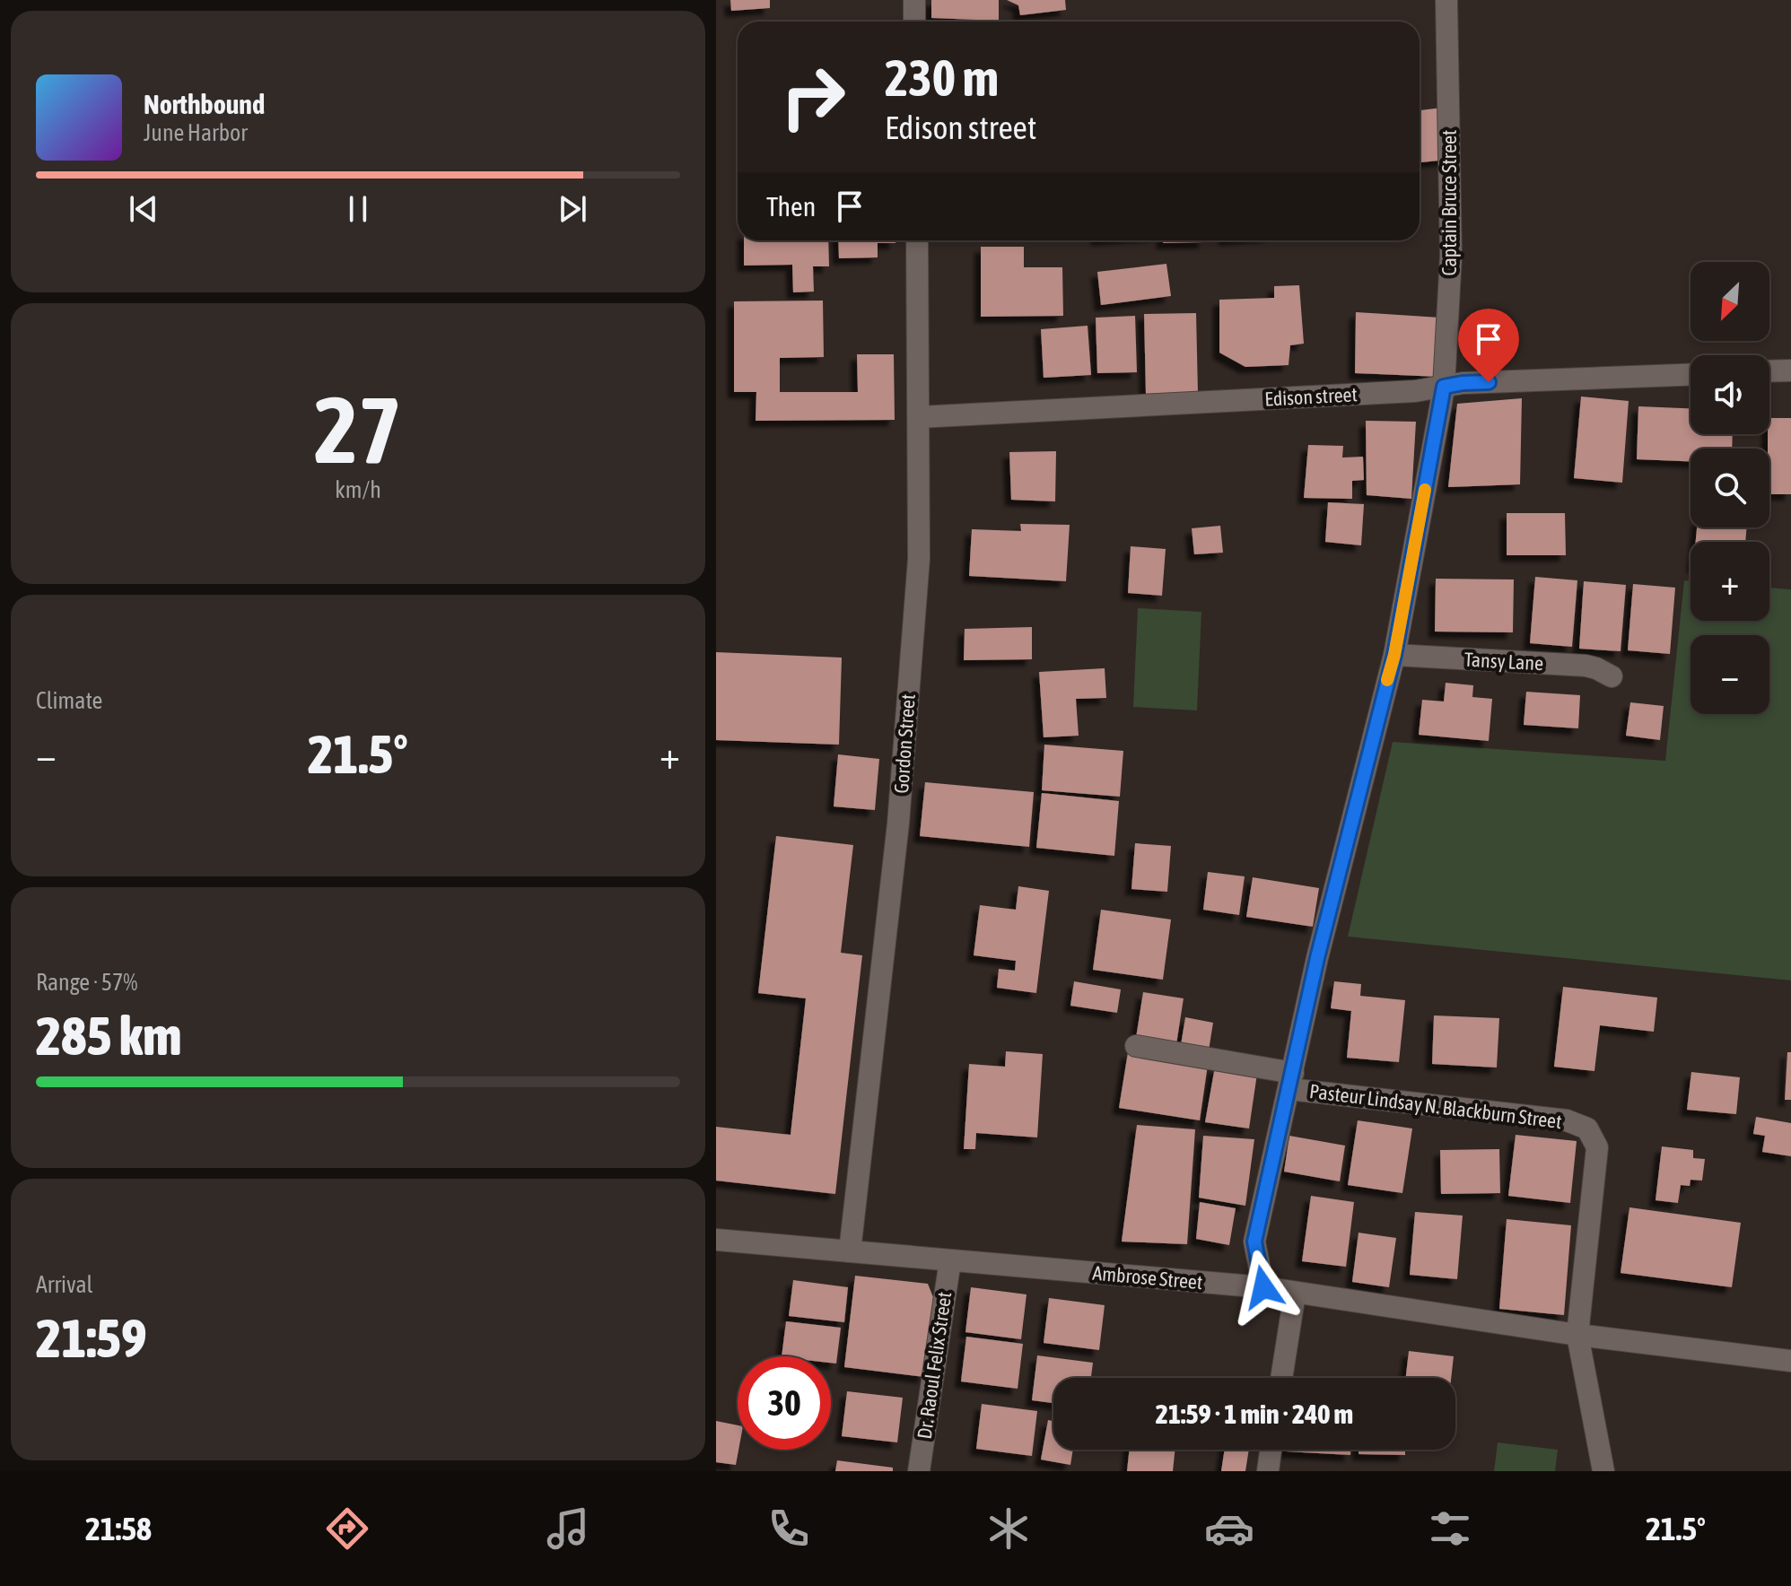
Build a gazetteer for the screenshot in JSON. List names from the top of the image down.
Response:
{
  "streets": {
    "street": [
      "Captain Bruce Street",
      "Edison street",
      "Tansy Lane",
      "Gordon Street",
      "Pasteur Lindsay N. Blackburn Street",
      "Ambrose Street",
      "Dr. Raoul Felix Street"
    ]
  },
  "crossings": [
    ["Captain Bruce Street", "Edison street"],
    ["Captain Bruce Street", "Tansy Lane"],
    ["Captain Bruce Street", "Pasteur Lindsay N. Blackburn Street"],
    ["Captain Bruce Street", "Ambrose Street"],
    ["Edison street", "Gordon Street"],
    ["Gordon Street", "Ambrose Street"],
    ["Pasteur Lindsay N. Blackburn Street", "Ambrose Street"],
    ["Ambrose Street", "Dr. Raoul Felix Street"]
  ],
  "north": "bottom left",
  "page": {
    "turn": ["230 m", "Edison street"],
    "song": ["Northbound", "June Harbor"],
    "then": "Then",
    "map_buttons": ["+", "−"],
    "tile": [
      ["27", "km/h"],
      "Climate",
      ["Range · 57%", "285 km"],
      ["Arrival", "21:59"]
    ],
    "heat": ["−", "21.5°", "+"],
    "limit": "30",
    "trip": "21:59 · 1 min · 240 m",
    "tabs": ["21:58", "21.5°"]
  }
}
